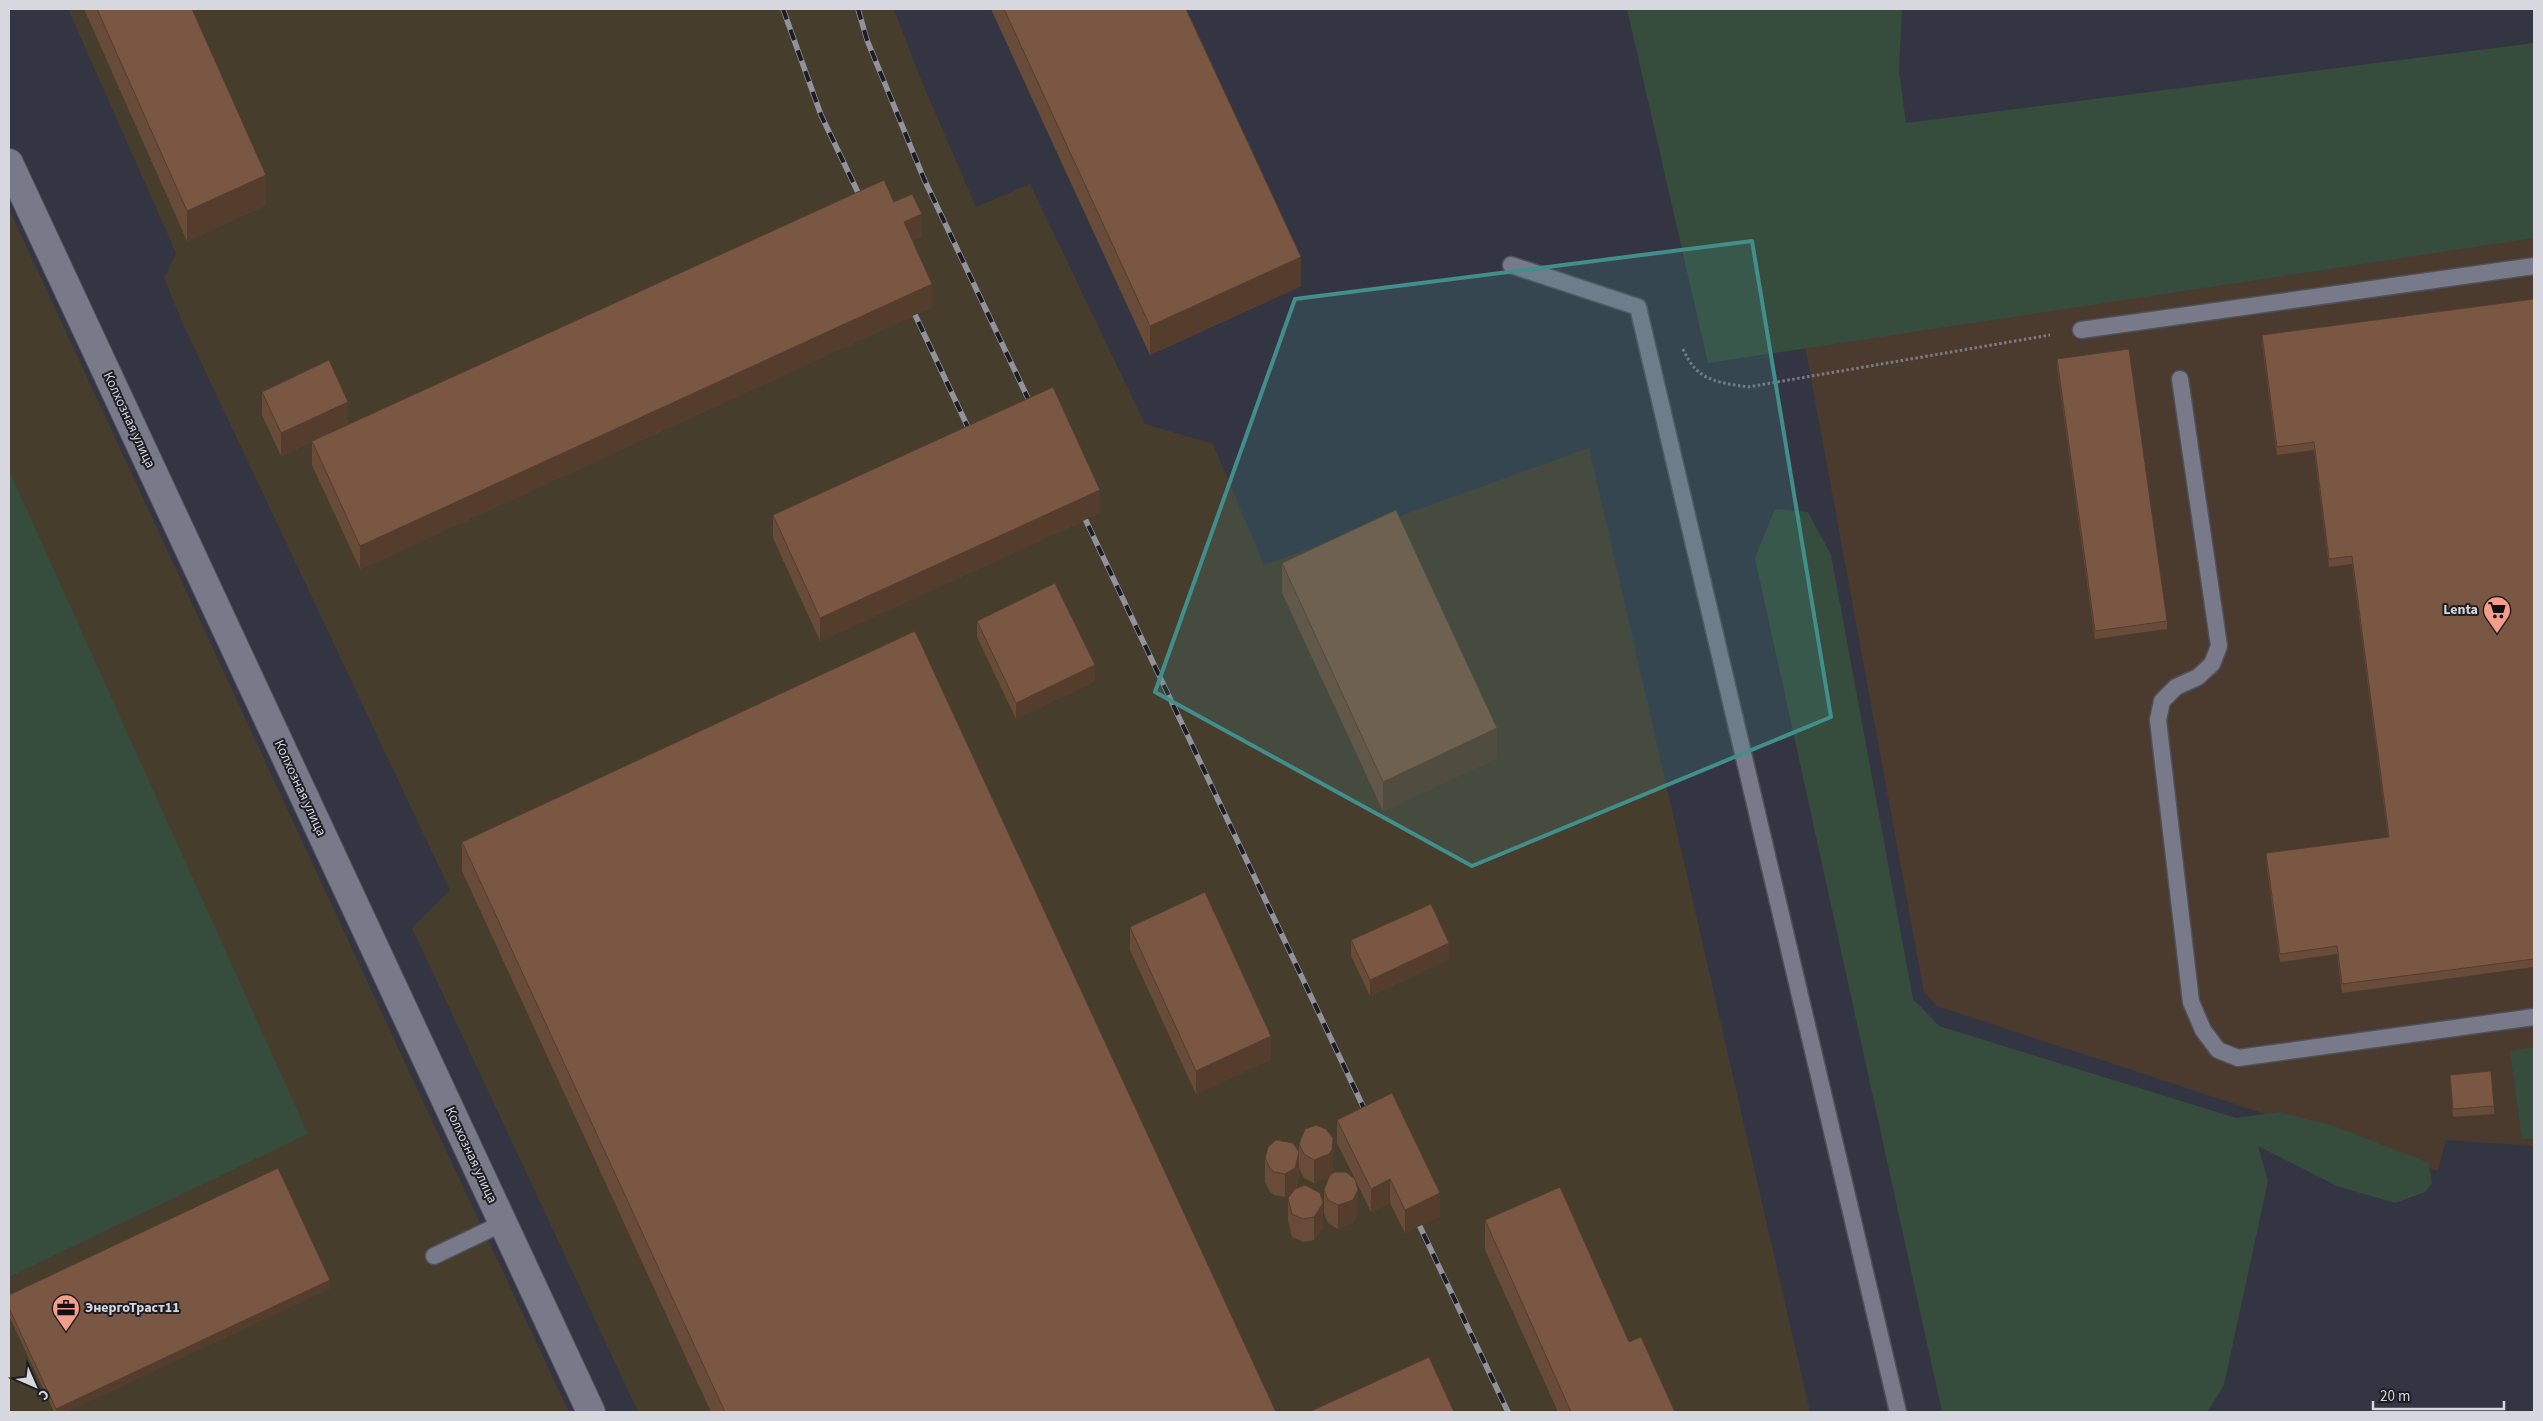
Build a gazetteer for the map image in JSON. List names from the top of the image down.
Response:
{
  "streets": {
    "street": ["Колхозная улица"]
  },
  "places": {
    "supermarket": ["Lenta"],
    "office": ["ЭнергоТраст11"]
  },
  "scale_bar": "20 m",
  "north": "bottom right"
}
